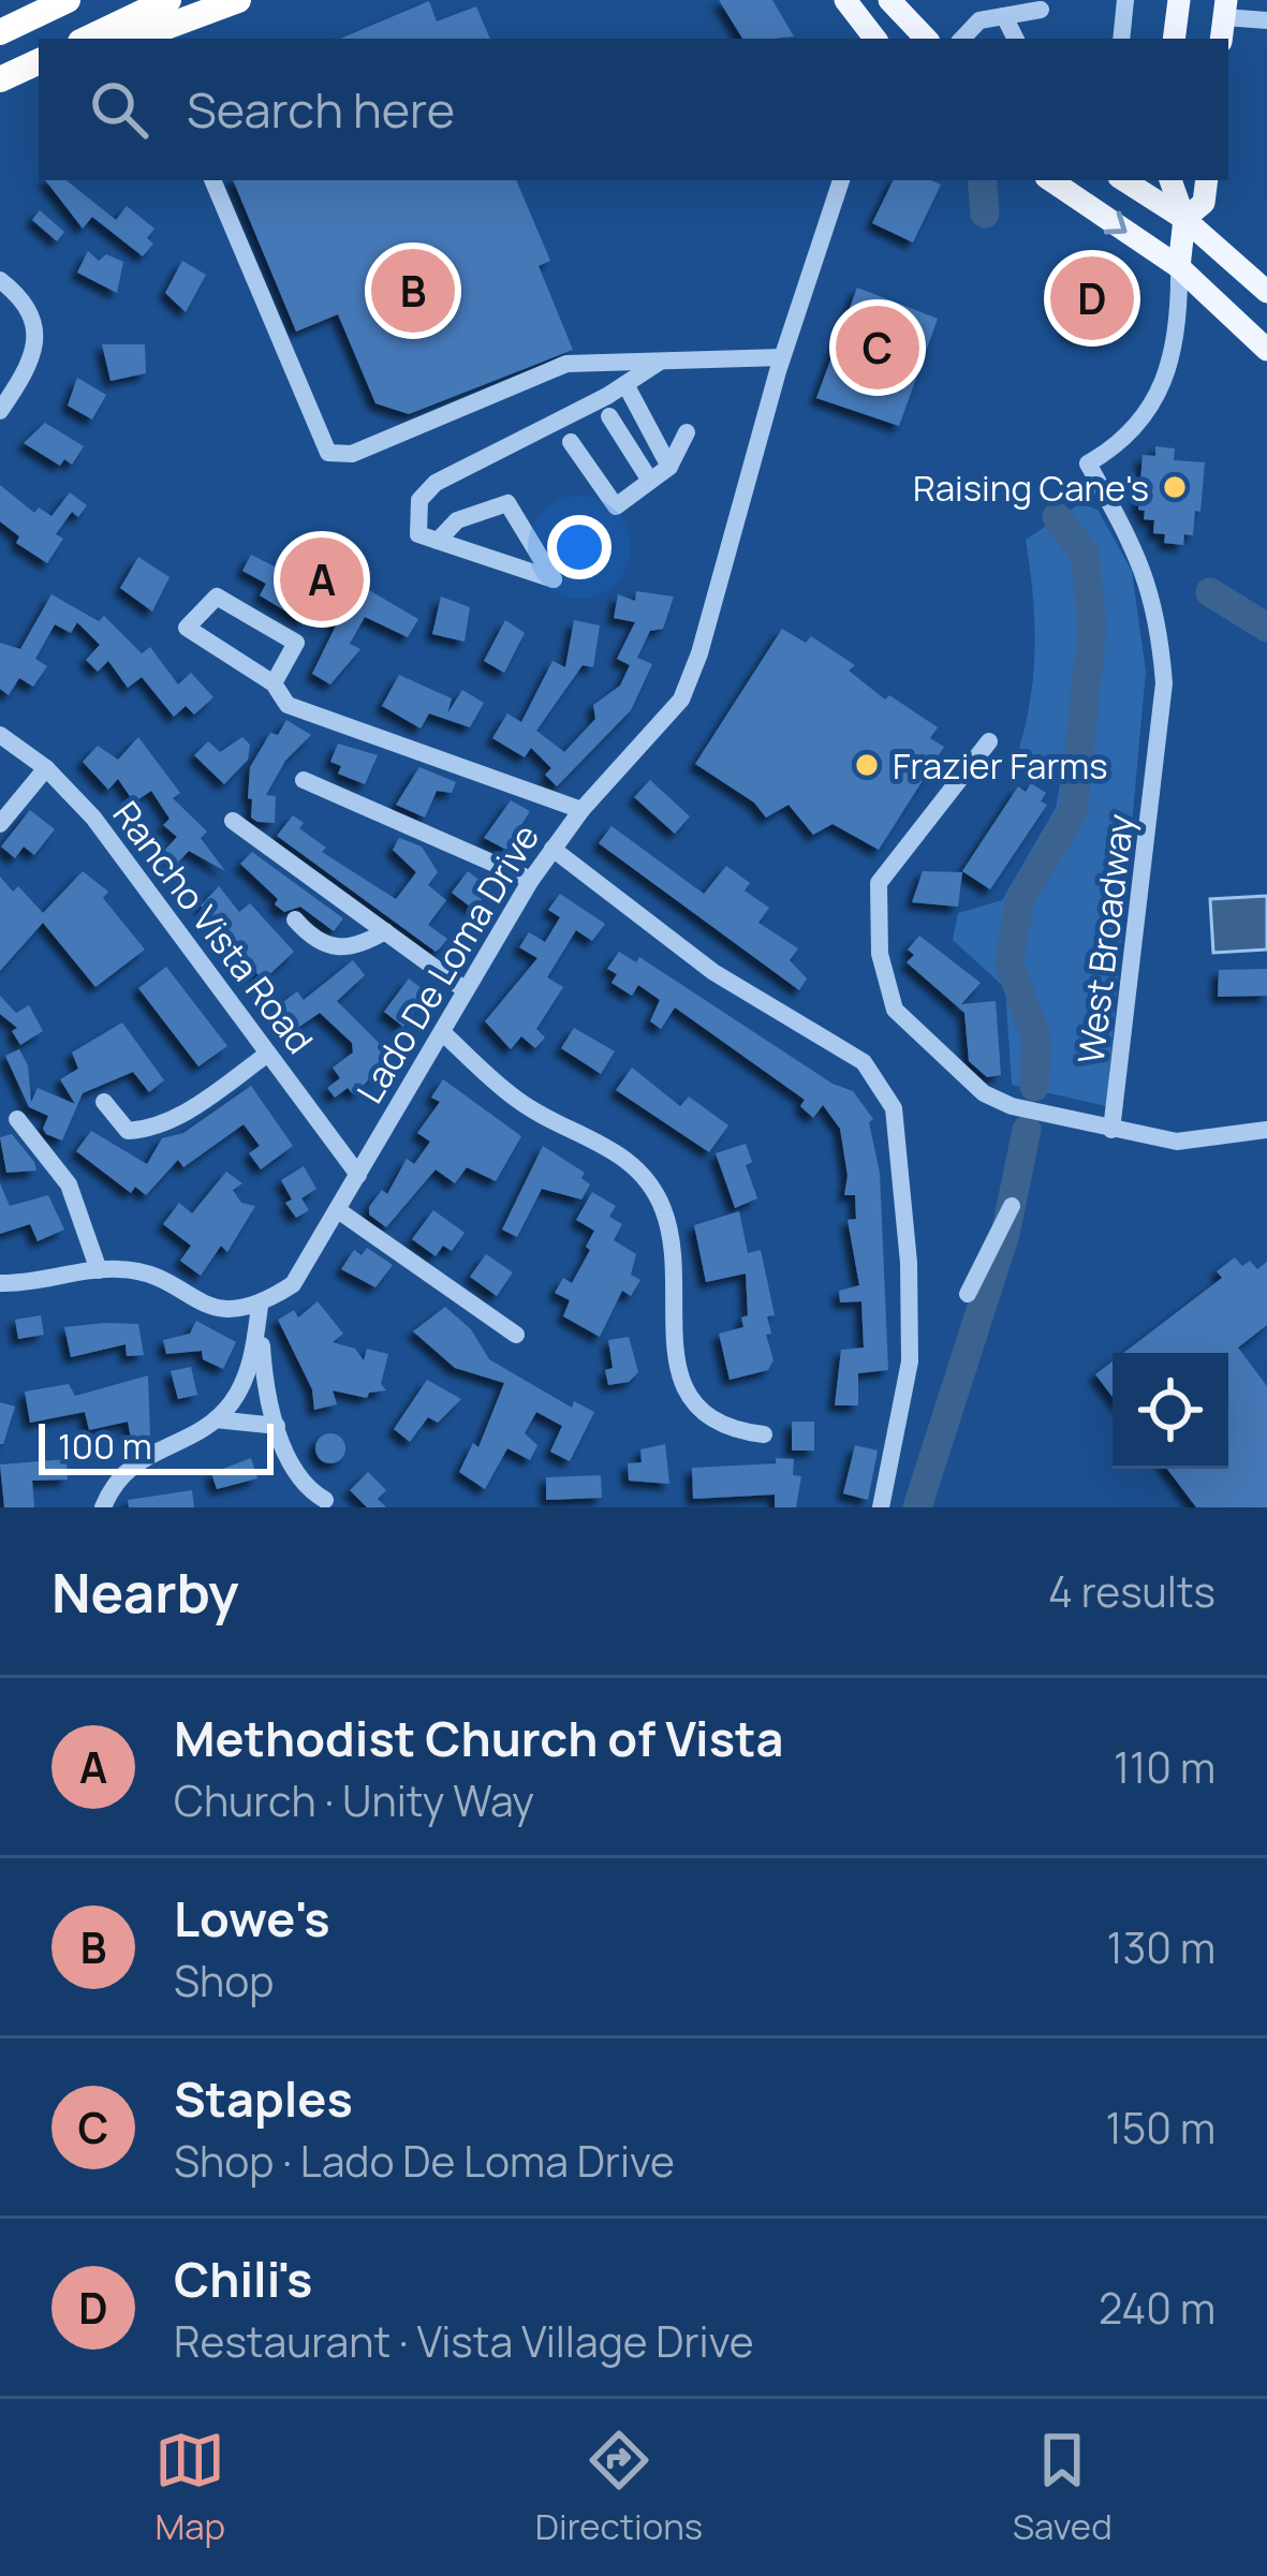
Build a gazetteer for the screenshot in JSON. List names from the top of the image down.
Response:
{
  "streets": {
    "street": ["Rancho Vista Road", "West Broadway", "Lado De Loma Drive"]
  },
  "crossings": [
    ["Rancho Vista Road", "Lado De Loma Drive"]
  ],
  "places": ["Raising Cane's", "Frazier Farms"],
  "scale_bar": "100 m",
  "page": {
    "search": "Search here",
    "pins": [
      "B",
      "D",
      "C",
      "A"
    ],
    "scale": "100 m",
    "heading": ["Nearby", "4 results"],
    "list": [
      {
        "mark": "A",
        "name": "Methodist Church of Vista",
        "note": "Church · Unity Way",
        "value": "110 m"
      },
      {
        "mark": "B",
        "name": "Lowe's",
        "note": "Shop",
        "value": "130 m"
      },
      {
        "mark": "C",
        "name": "Staples",
        "note": "Shop · Lado De Loma Drive",
        "value": "150 m"
      },
      {
        "mark": "D",
        "name": "Chili's",
        "note": "Restaurant · Vista Village Drive",
        "value": "240 m"
      }
    ],
    "nav": ["Map", "Directions", "Saved"]
  }
}
